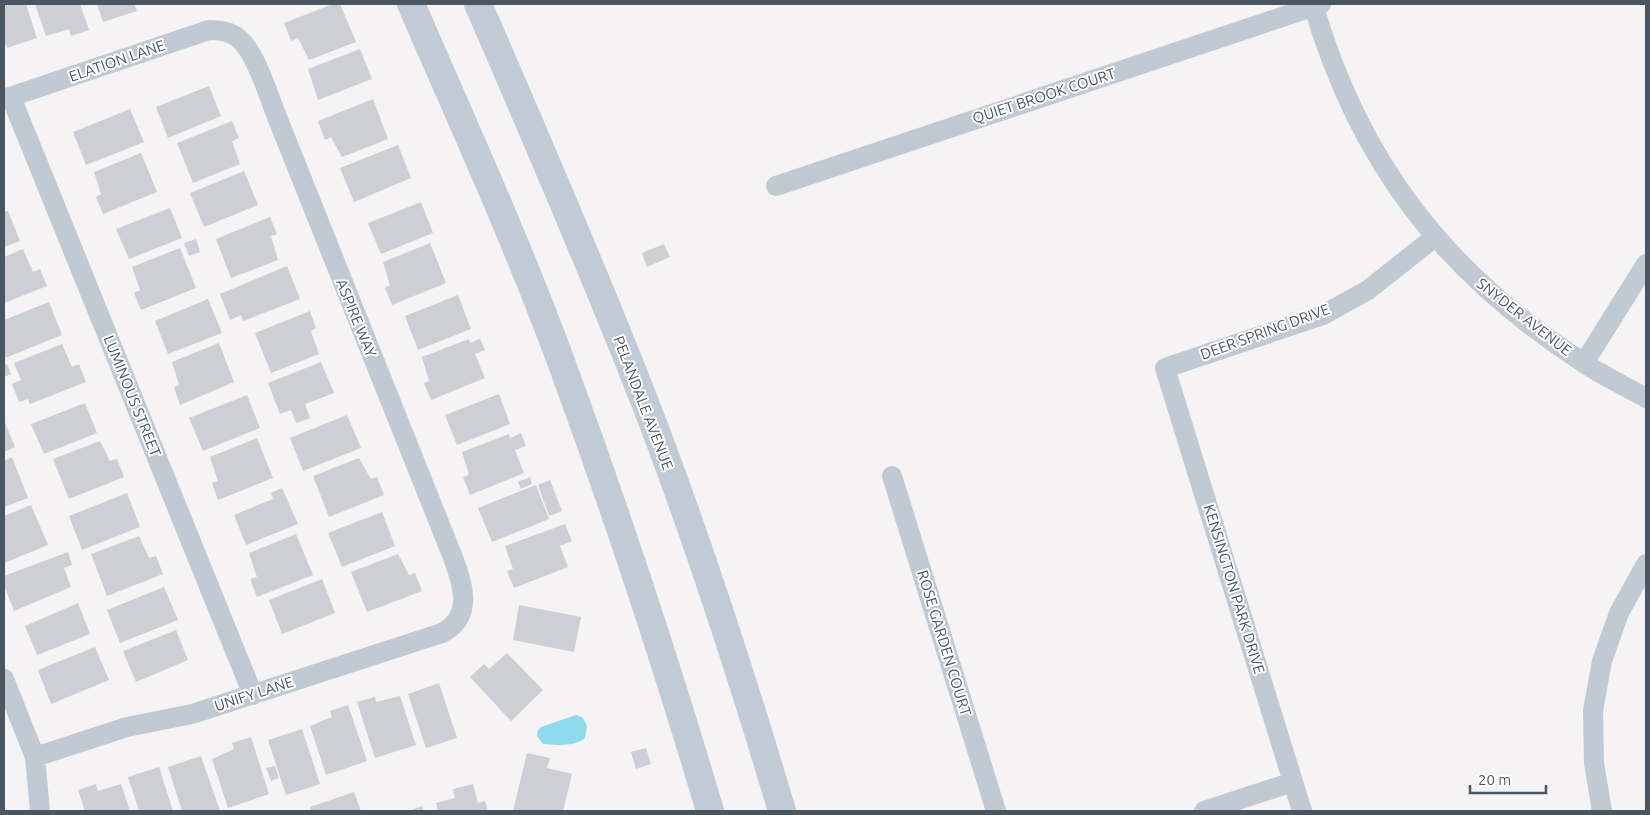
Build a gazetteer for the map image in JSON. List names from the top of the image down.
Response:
{
  "streets": {
    "main road": ["PELANDALE AVENUE"],
    "street": [
      "ELATION LANE",
      "QUIET BROOK COURT",
      "SNYDER AVENUE",
      "ASPIRE WAY",
      "DEER SPRING DRIVE",
      "LUMINOUS STREET",
      "KENSINGTON PARK DRIVE",
      "ROSE GARDEN COURT",
      "UNIFY LANE"
    ]
  },
  "crossings": [
    ["ELATION LANE", "ASPIRE WAY"],
    ["ELATION LANE", "LUMINOUS STREET"],
    ["QUIET BROOK COURT", "SNYDER AVENUE"],
    ["SNYDER AVENUE", "DEER SPRING DRIVE"],
    ["ASPIRE WAY", "UNIFY LANE"],
    ["DEER SPRING DRIVE", "KENSINGTON PARK DRIVE"],
    ["LUMINOUS STREET", "UNIFY LANE"]
  ],
  "scale_bar": "20 m"
}
